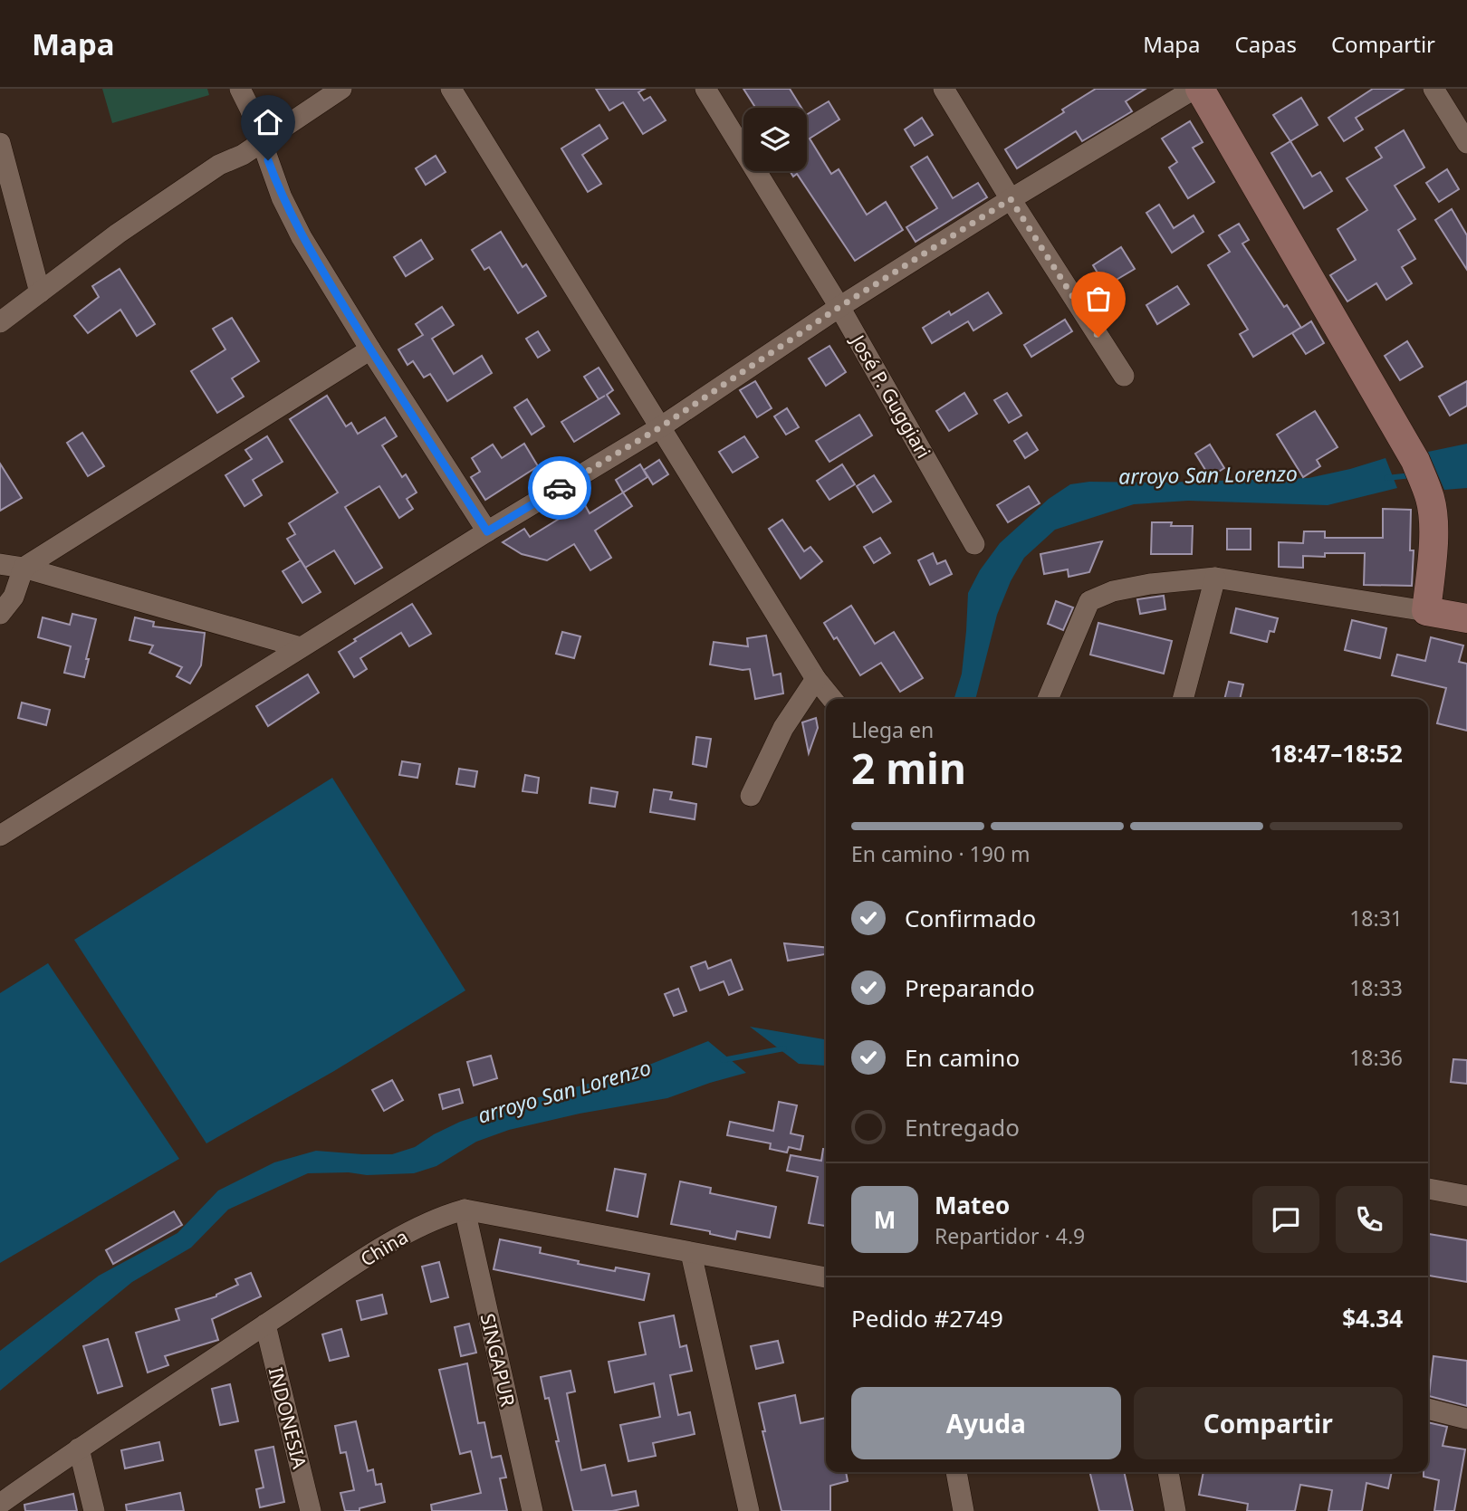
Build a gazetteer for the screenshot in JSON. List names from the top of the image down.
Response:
{
  "streets": {
    "street": [
      "José P. Guggiari",
      "China",
      "SINGAPUR",
      "INDONESIA"
    ]
  },
  "crossings": [
    ["China", "SINGAPUR"],
    ["China", "INDONESIA"]
  ],
  "water": ["arroyo San Lorenzo"],
  "page": {
    "header": "Mapa",
    "nav": ["Mapa", "Capas", "Compartir"],
    "heading": ["2 min", "Llega en", "18:47–18:52"],
    "panel": [
      "Mateo",
      "Repartidor · 4.9",
      "Pedido #2749",
      "$4.34"
    ],
    "bar": "En camino · 190 m",
    "list": [
      ["Confirmado", "18:31"],
      ["Preparando", "18:33"],
      ["En camino", "18:36"],
      "Entregado"
    ],
    "round": "M",
    "buttons": ["Ayuda", "Compartir"]
  }
}
